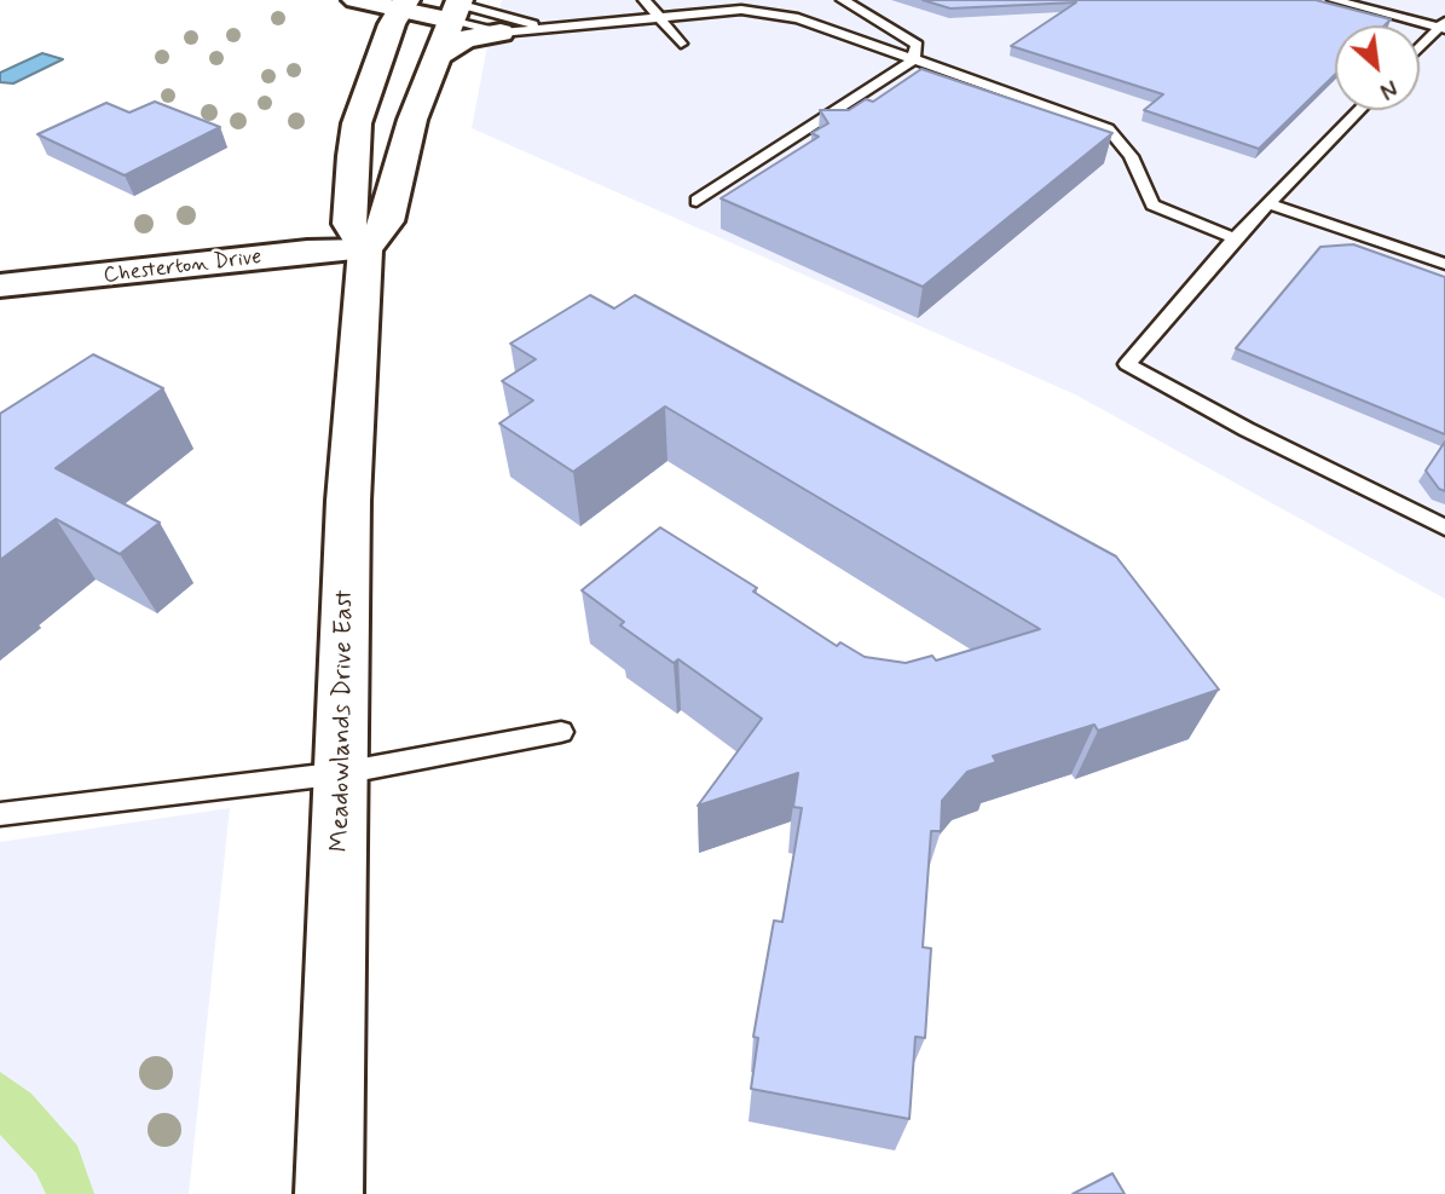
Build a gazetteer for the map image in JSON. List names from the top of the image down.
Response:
{
  "streets": {
    "main road": ["Chesterton Drive", "Meadowlands Drive East"]
  },
  "crossings": [
    ["Chesterton Drive", "Meadowlands Drive East"]
  ],
  "north": "bottom right"
}
